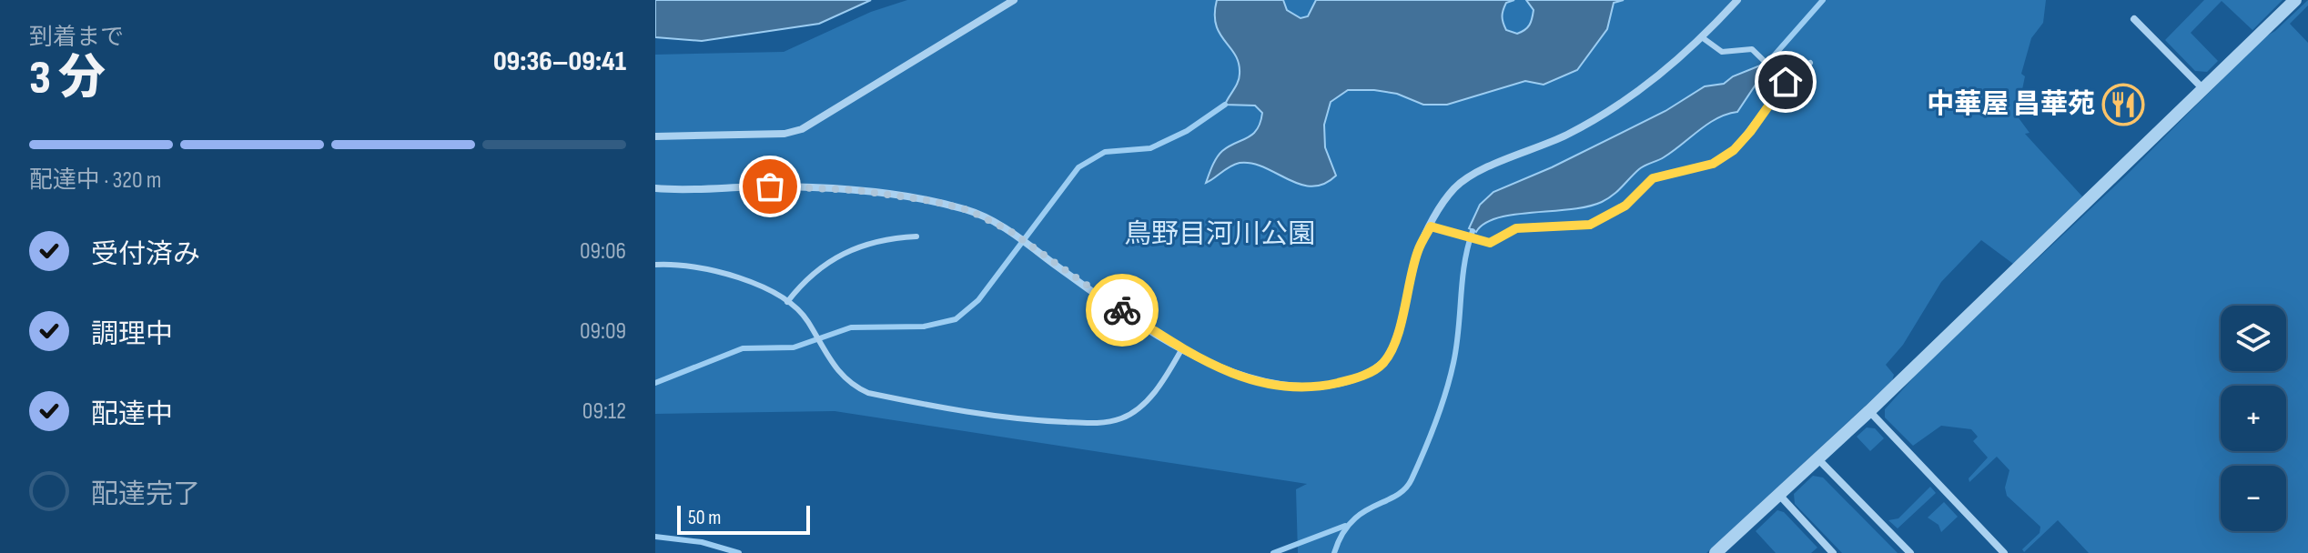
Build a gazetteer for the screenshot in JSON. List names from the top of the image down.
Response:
{
  "parks": ["鳥野目河川公園"],
  "places": {
    "restaurant": ["中華屋 昌華苑"]
  },
  "scale_bar": "50 m",
  "page": {
    "heading": ["3 分", "到着まで", "09:36–09:41"],
    "bar": "配達中 · 320 m",
    "list": [
      ["受付済み", "09:06"],
      ["調理中", "09:09"],
      ["配達中", "09:12"],
      "配達完了"
    ],
    "map_buttons": ["+", "−"],
    "scale": "50 m"
  }
}
